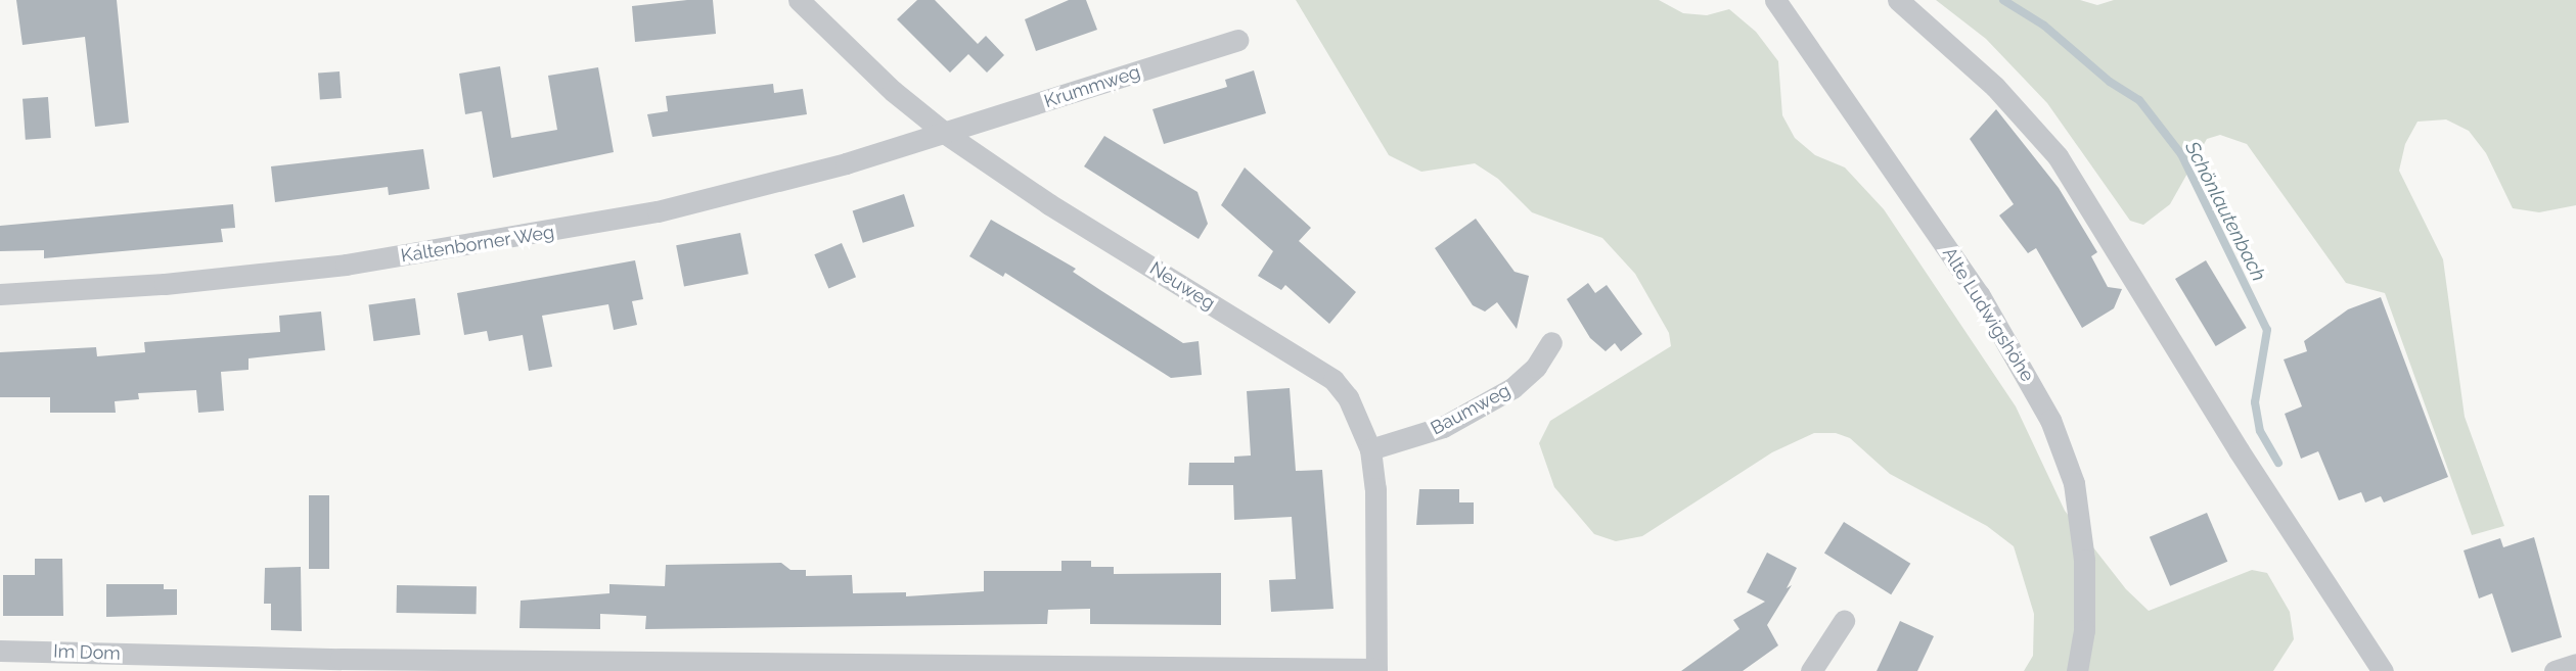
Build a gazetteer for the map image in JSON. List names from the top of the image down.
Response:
{
  "streets": {
    "street": [
      "Krummweg",
      "Kaltenborner Weg",
      "Neuweg",
      "Alte Ludwigshöhe",
      "Baumweg",
      "Im Dom"
    ]
  },
  "crossings": [
    ["Krummweg", "Kaltenborner Weg"],
    ["Krummweg", "Neuweg"],
    ["Kaltenborner Weg", "Neuweg"],
    ["Neuweg", "Baumweg"],
    ["Neuweg", "Im Dom"]
  ],
  "water": ["Schönlautenbach"]
}
